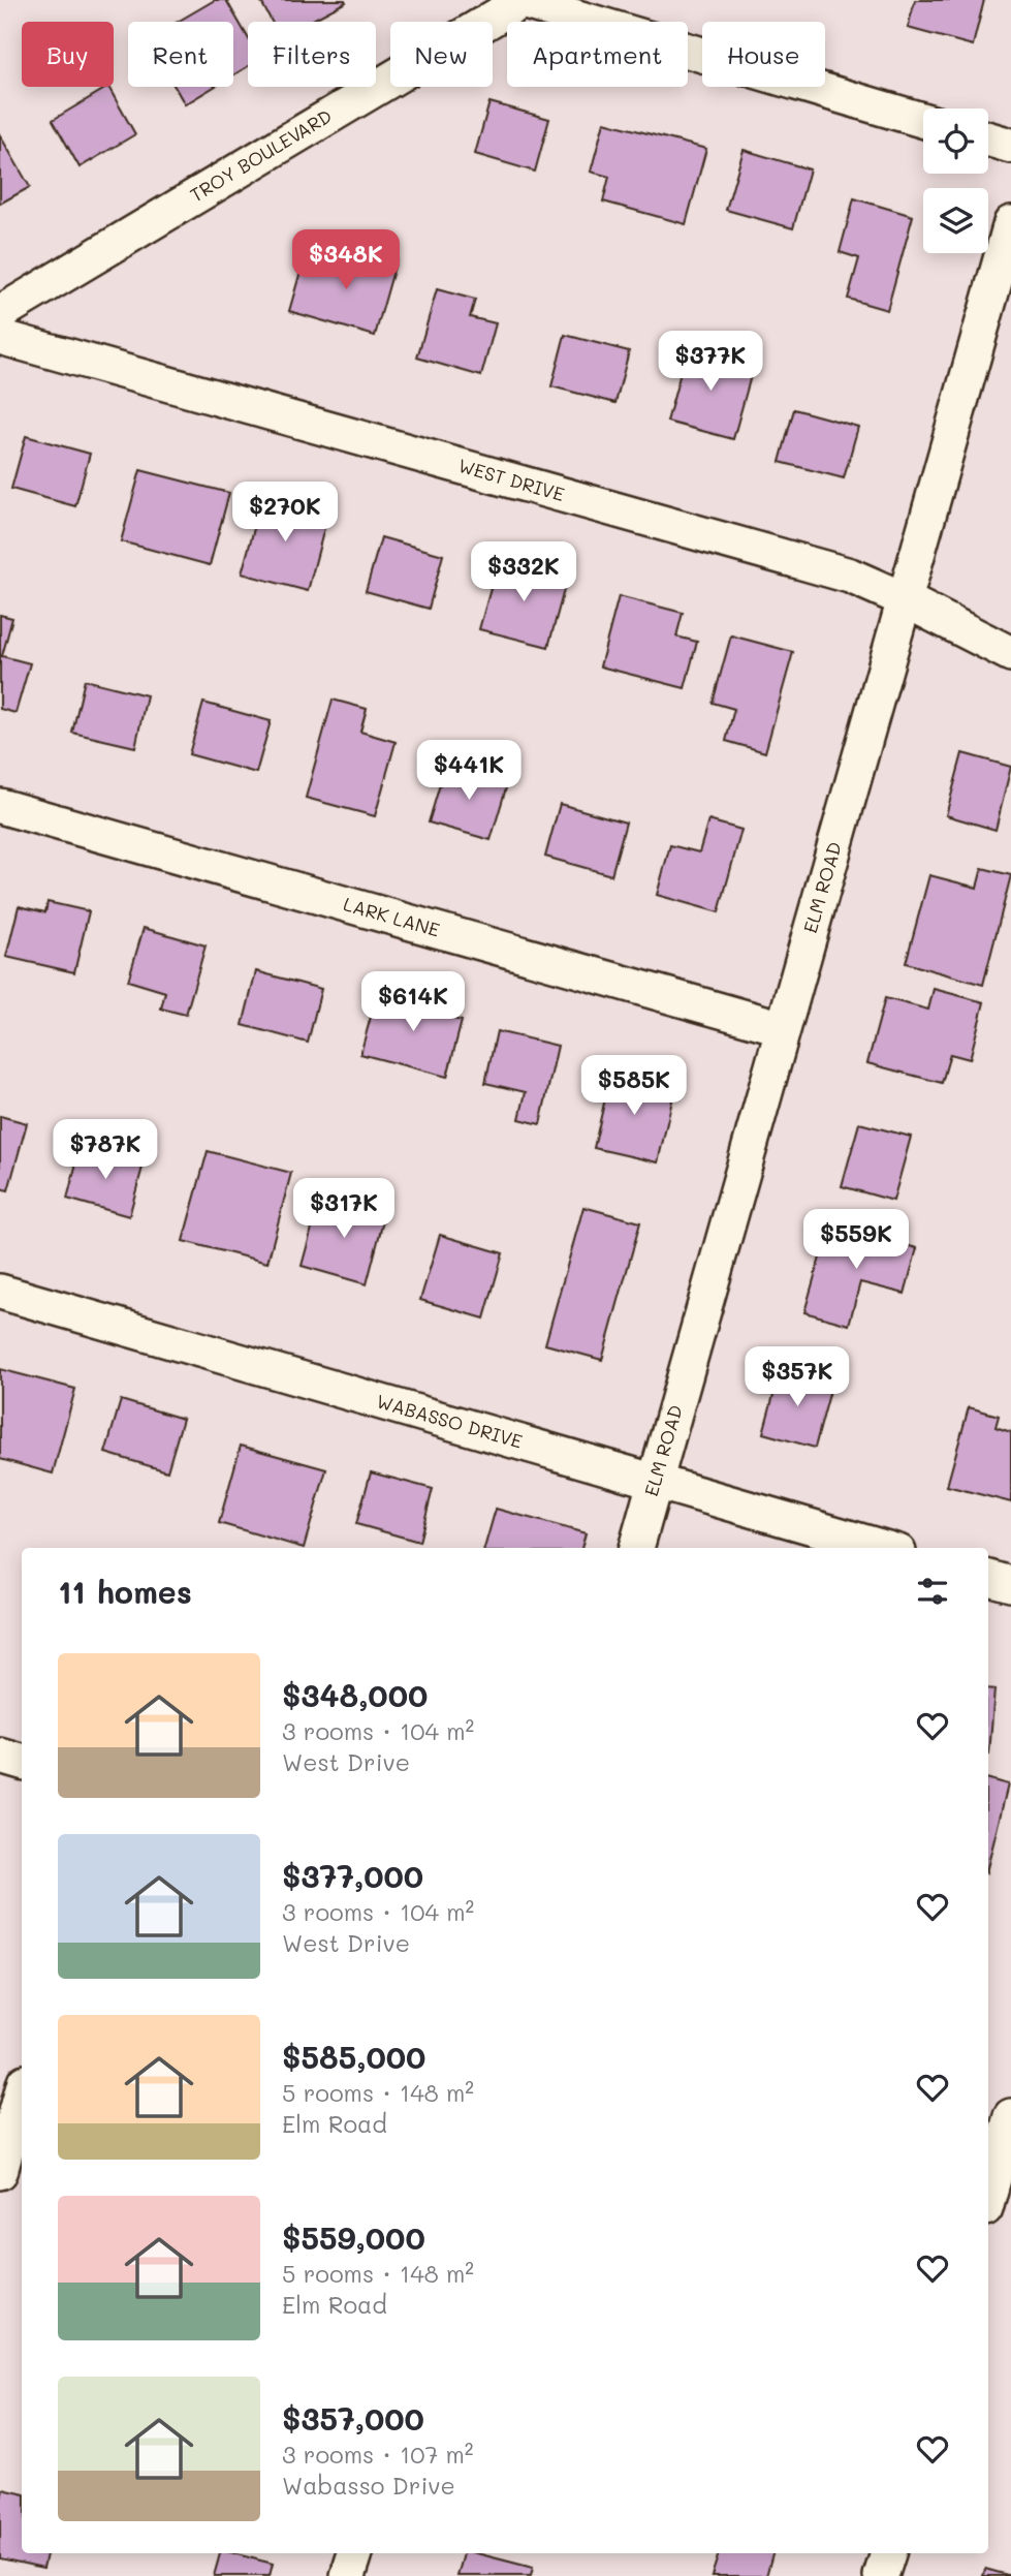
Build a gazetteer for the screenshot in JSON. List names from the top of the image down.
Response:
{
  "streets": {
    "street": [
      "TROY BOULEVARD",
      "WEST DRIVE",
      "ELM ROAD",
      "LARK LANE",
      "WABASSO DRIVE"
    ]
  },
  "crossings": [
    ["WEST DRIVE", "ELM ROAD"],
    ["ELM ROAD", "LARK LANE"],
    ["ELM ROAD", "WABASSO DRIVE"]
  ],
  "page": {
    "chip": [
      "Buy",
      "Rent",
      "Filters",
      "New",
      "Apartment",
      "House"
    ],
    "price": [
      "$348K",
      "$377K",
      "$270K",
      "$332K",
      "$441K",
      "$614K",
      "$585K",
      "$787K",
      "$317K",
      "$559K",
      "$357K"
    ],
    "heading": "11 homes",
    "list": [
      {
        "name": "$348,000",
        "note": "3 rooms · 104 m² · West Drive"
      },
      {
        "name": "$377,000",
        "note": "3 rooms · 104 m² · West Drive"
      },
      {
        "name": "$585,000",
        "note": "5 rooms · 148 m² · Elm Road"
      },
      {
        "name": "$559,000",
        "note": "5 rooms · 148 m² · Elm Road"
      },
      {
        "name": "$357,000",
        "note": "3 rooms · 107 m² · Wabasso Drive"
      }
    ]
  }
}
